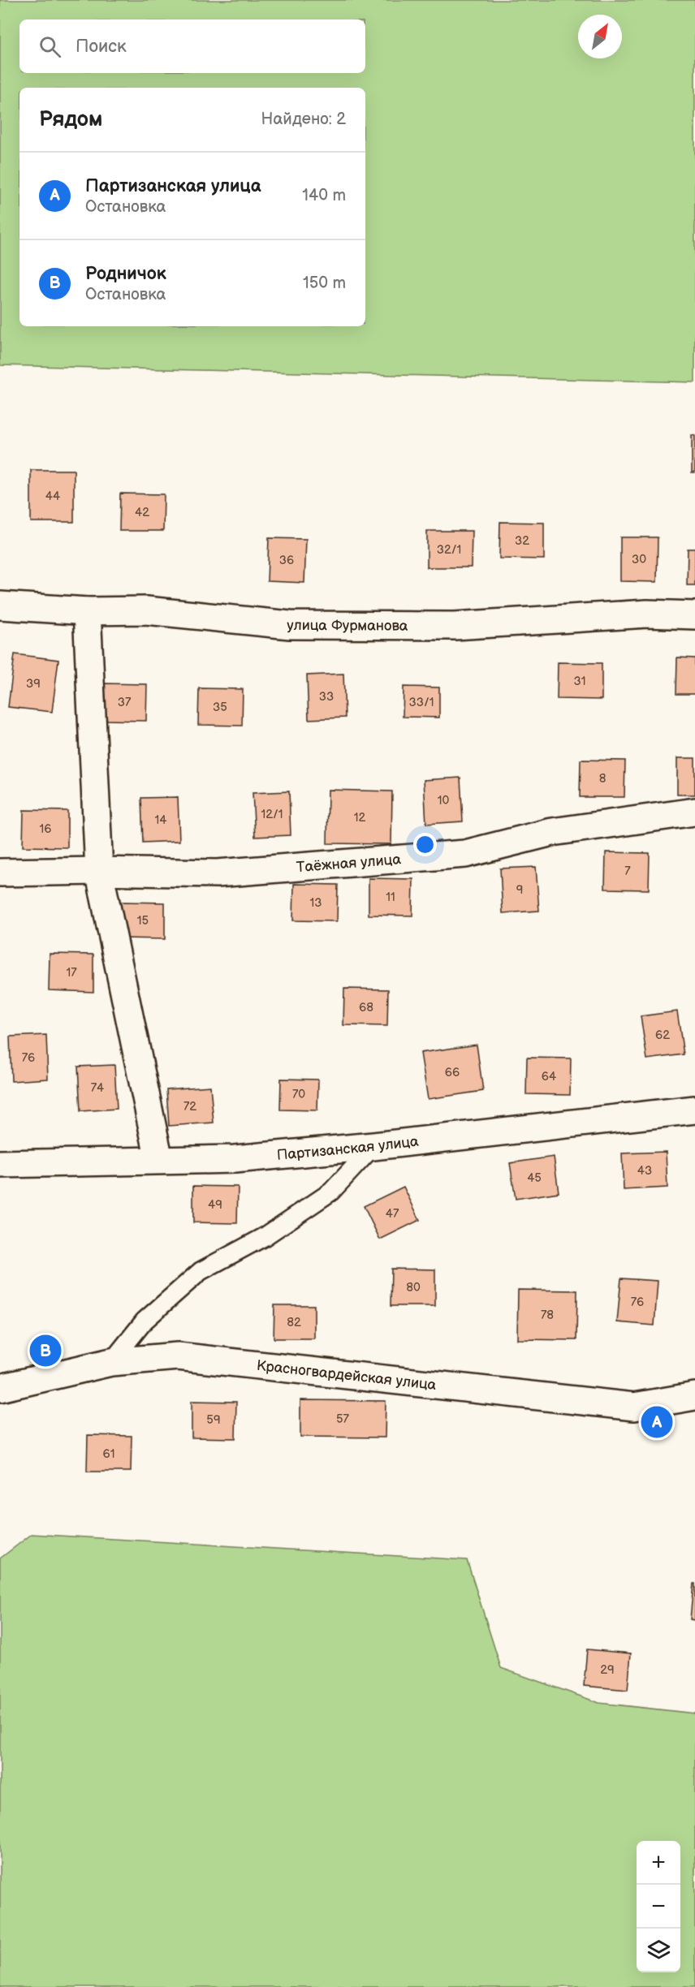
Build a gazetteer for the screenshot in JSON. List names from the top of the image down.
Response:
{
  "streets": {
    "street": [
      "улица Фурманова",
      "Таёжная улица",
      "Партизанская улица",
      "Красногвардейская улица"
    ]
  },
  "house_numbers": [
    "44",
    "42",
    "32",
    "32/1",
    "30",
    "36",
    "31",
    "39",
    "33",
    "37",
    "33/1",
    "35",
    "8",
    "10",
    "12/1",
    "12",
    "14",
    "16",
    "7",
    "9",
    "11",
    "13",
    "15",
    "17",
    "68",
    "62",
    "76",
    "66",
    "64",
    "74",
    "70",
    "72",
    "43",
    "45",
    "49",
    "47",
    "80",
    "76",
    "78",
    "82",
    "57",
    "59",
    "61",
    "29"
  ],
  "north": "top right",
  "page": {
    "search": "Поиск",
    "heading": ["Рядом", "Найдено: 2"],
    "list": [
      {
        "mark": "A",
        "name": "Партизанская улица",
        "note": "Остановка",
        "value": "140 m"
      },
      {
        "mark": "B",
        "name": "Родничок",
        "note": "Остановка",
        "value": "150 m"
      }
    ],
    "pins": ["B", "A"],
    "map_buttons": ["+", "−"]
  }
}
